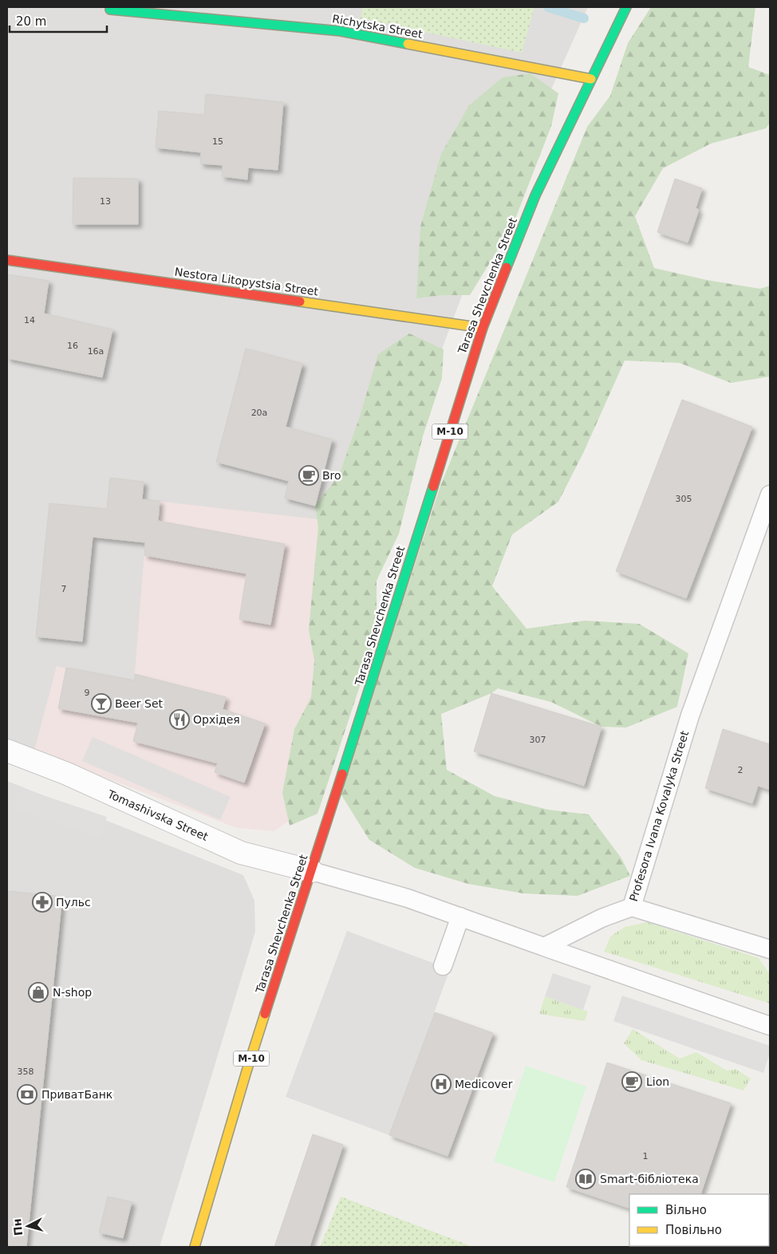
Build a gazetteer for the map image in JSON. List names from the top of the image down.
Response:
{
  "streets": {
    "main road": [
      "Richytska Street",
      "Nestora Litopystsia Street",
      "Tarasa Shevchenka Street",
      "М-10"
    ],
    "street": ["Tomashivska Street"],
    "lane": ["Profesora Ivana Kovalyka Street"]
  },
  "crossings": [
    ["Richytska Street", "Tarasa Shevchenka Street"],
    ["Nestora Litopystsia Street", "Tarasa Shevchenka Street"],
    ["Tarasa Shevchenka Street", "Tomashivska Street"]
  ],
  "places": {
    "cafe": ["Bro", "Lion"],
    "bar": ["Beer Set"],
    "restaurant": ["Орхідея"],
    "pharmacy": ["Пульс"],
    "shop": ["N-shop"],
    "hospital": ["Medicover"],
    "bank": ["ПриватБанк"],
    "library": ["Smart-бібліотека"]
  },
  "house_numbers": [
    "15",
    "13",
    "14",
    "16",
    "16а",
    "20а",
    "305",
    "7",
    "9",
    "307",
    "2",
    "358",
    "1"
  ],
  "legend": ["Вільно", "Повільно"],
  "scale_bar": "20 m",
  "north": "left"
}
